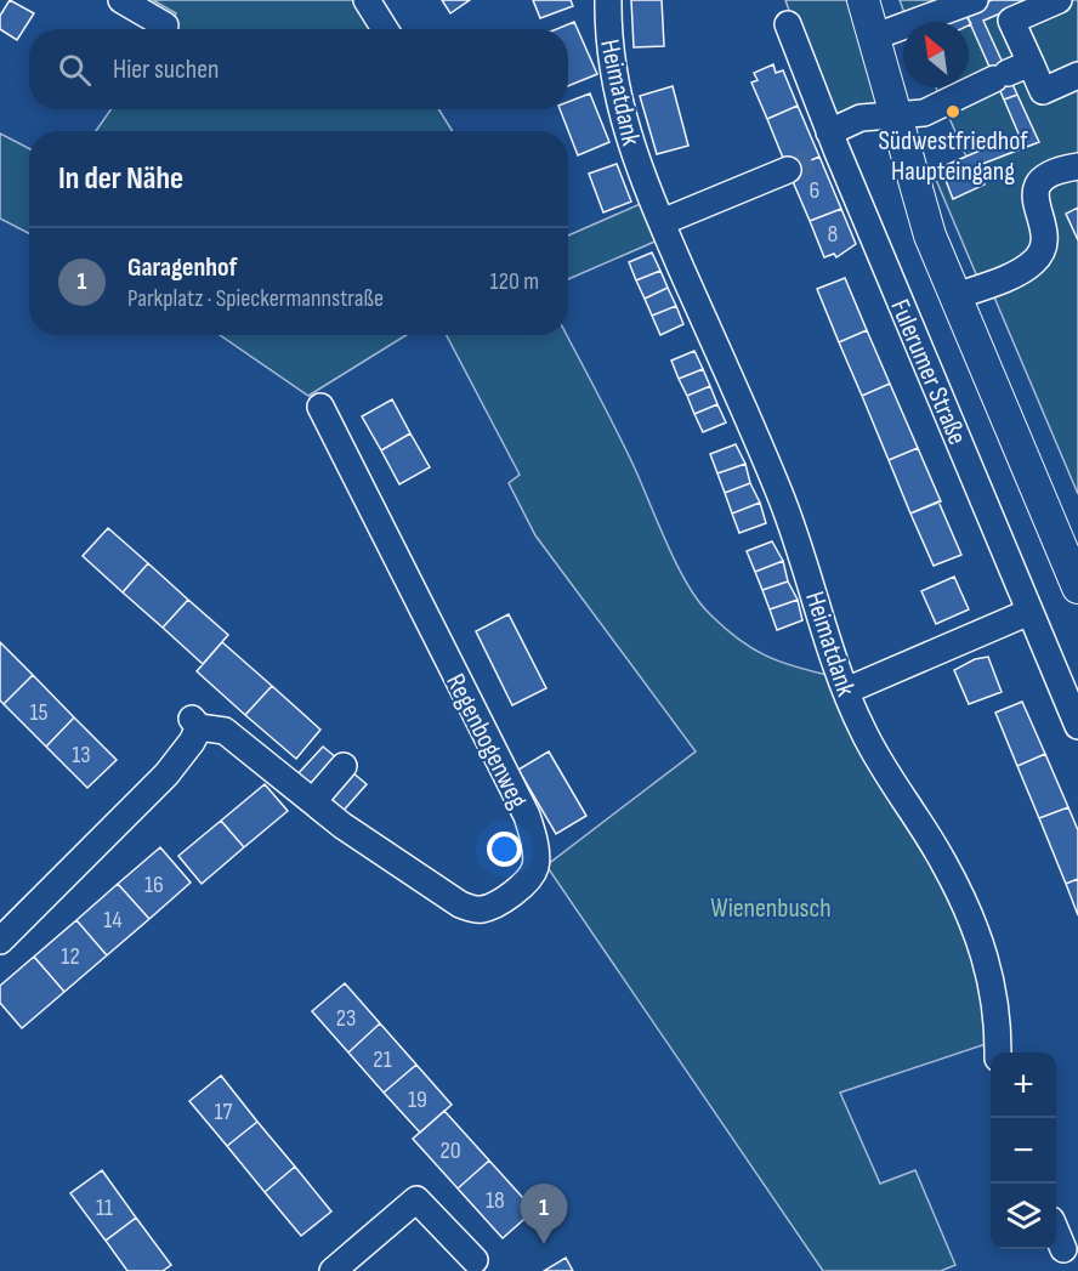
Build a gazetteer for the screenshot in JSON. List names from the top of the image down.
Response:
{
  "streets": {
    "main road": ["Fulerumer Straße"],
    "street": ["Heimatdank", "Regenbogenweg"]
  },
  "parks": ["Wienenbusch"],
  "places": ["Südwestfriedhof Haupteingang"],
  "house_numbers": [
    "6",
    "8",
    "15",
    "13",
    "16",
    "14",
    "12",
    "23",
    "21",
    "19",
    "17",
    "20",
    "18",
    "11"
  ],
  "north": "top left",
  "page": {
    "search": "Hier suchen",
    "heading": "In der Nähe",
    "list": [
      {
        "mark": "1",
        "name": "Garagenhof",
        "note": "Parkplatz · Spieckermannstraße",
        "value": "120 m"
      }
    ],
    "map_buttons": ["+", "−"],
    "pins": "1"
  }
}
